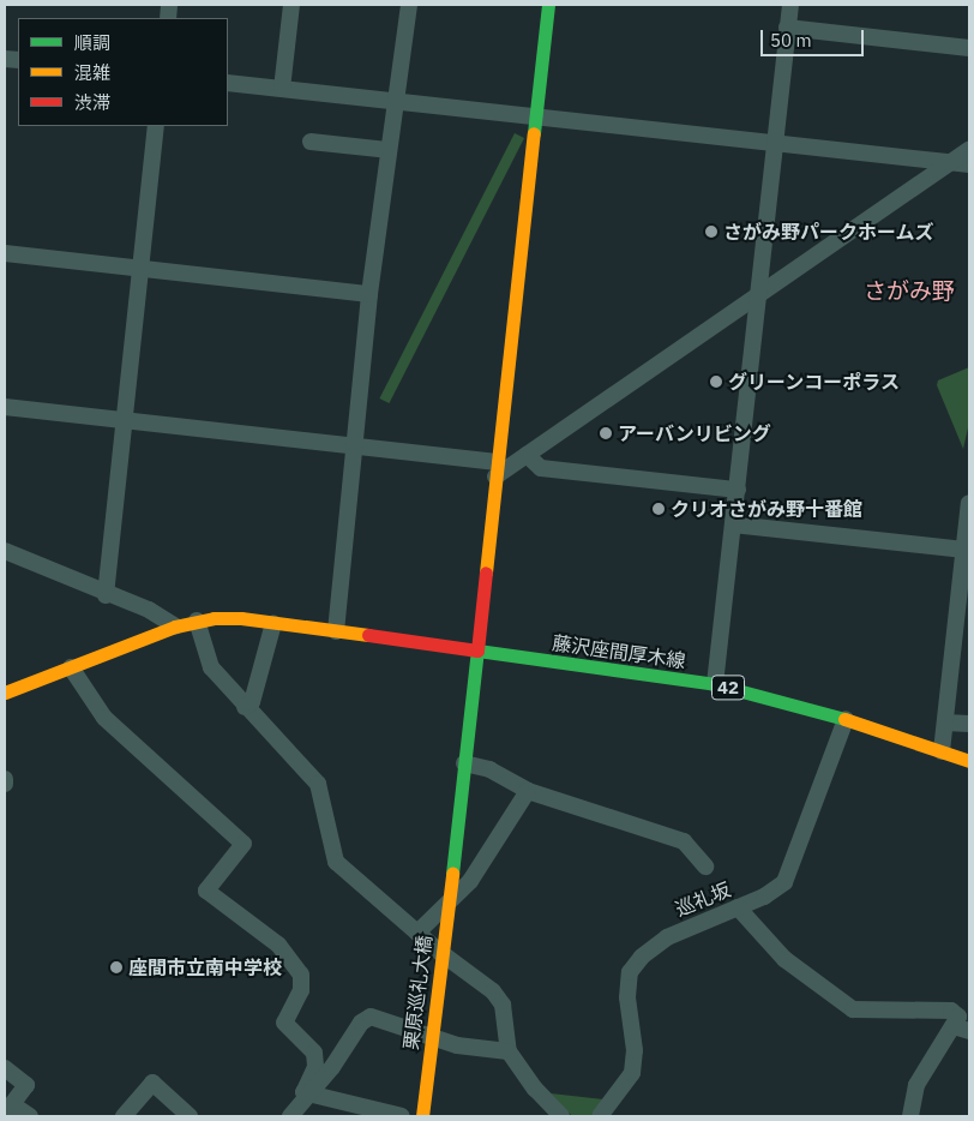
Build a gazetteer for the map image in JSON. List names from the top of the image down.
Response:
{
  "streets": {
    "street": [
      "藤沢座間厚木線",
      "42",
      "巡礼坂",
      "栗原巡礼大橋"
    ]
  },
  "crossings": [
    ["藤沢座間厚木線", "巡礼坂"]
  ],
  "districts": ["さがみ野"],
  "places": [
    "さがみ野パークホームズ",
    "グリーンコーポラス",
    "アーバンリビング",
    "クリオさがみ野十番館",
    "座間市立南中学校"
  ],
  "legend": ["順調", "混雑", "渋滞"],
  "scale_bar": "50 m"
}
